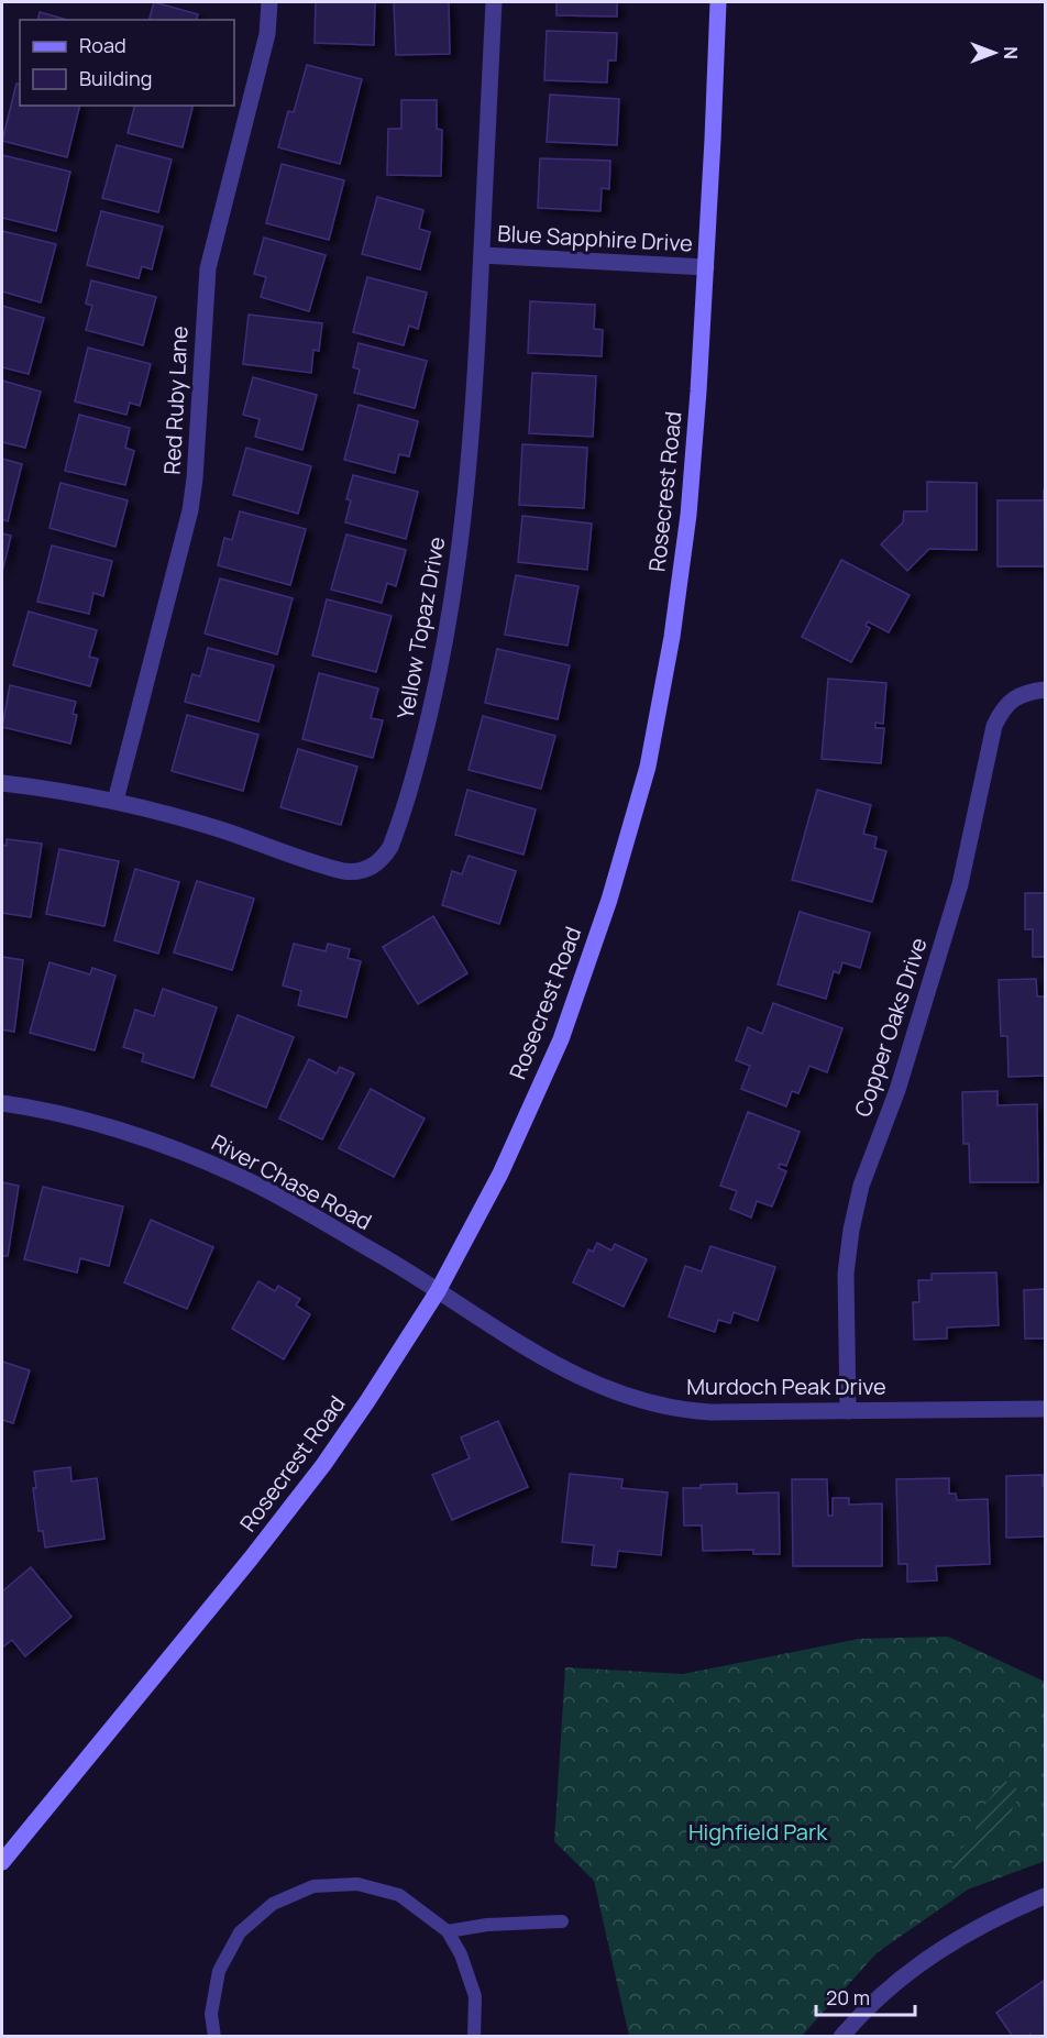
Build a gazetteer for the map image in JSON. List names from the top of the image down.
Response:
{
  "streets": {
    "main road": ["Rosecrest Road"],
    "street": [
      "Blue Sapphire Drive",
      "Red Ruby Lane",
      "Yellow Topaz Drive",
      "Copper Oaks Drive",
      "River Chase Road",
      "Murdoch Peak Drive"
    ]
  },
  "crossings": [
    ["Blue Sapphire Drive", "Rosecrest Road"],
    ["Blue Sapphire Drive", "Yellow Topaz Drive"],
    ["Red Ruby Lane", "Yellow Topaz Drive"],
    ["Rosecrest Road", "River Chase Road"],
    ["Rosecrest Road", "Murdoch Peak Drive"],
    ["Copper Oaks Drive", "Murdoch Peak Drive"],
    ["River Chase Road", "Murdoch Peak Drive"]
  ],
  "parks": ["Highfield Park"],
  "legend": ["Road", "Building"],
  "scale_bar": "20 m",
  "north": "right"
}
